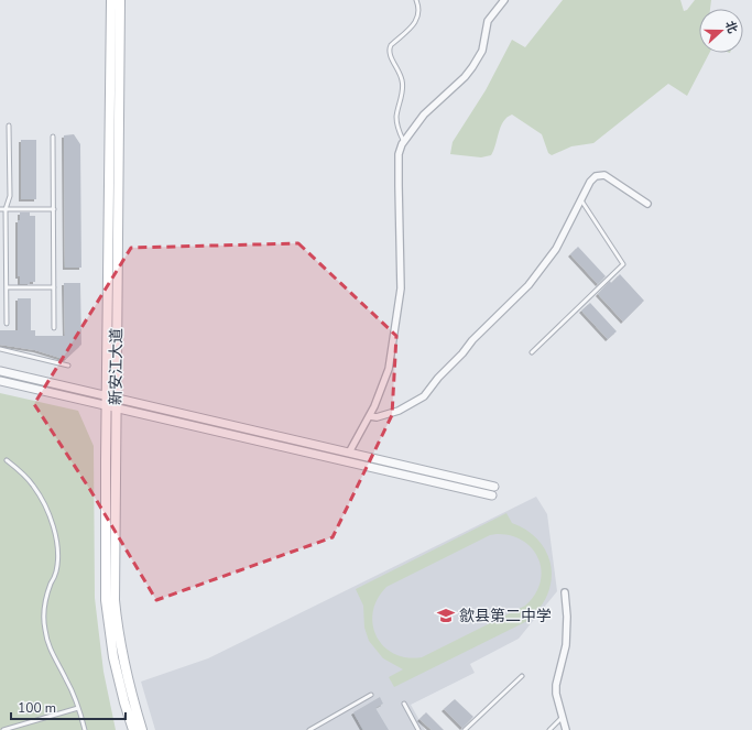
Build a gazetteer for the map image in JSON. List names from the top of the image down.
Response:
{
  "streets": {
    "main road": ["新安江大道"]
  },
  "places": {
    "school or university": ["歙县第二中学"]
  },
  "scale_bar": "100 m",
  "north": "right"
}
